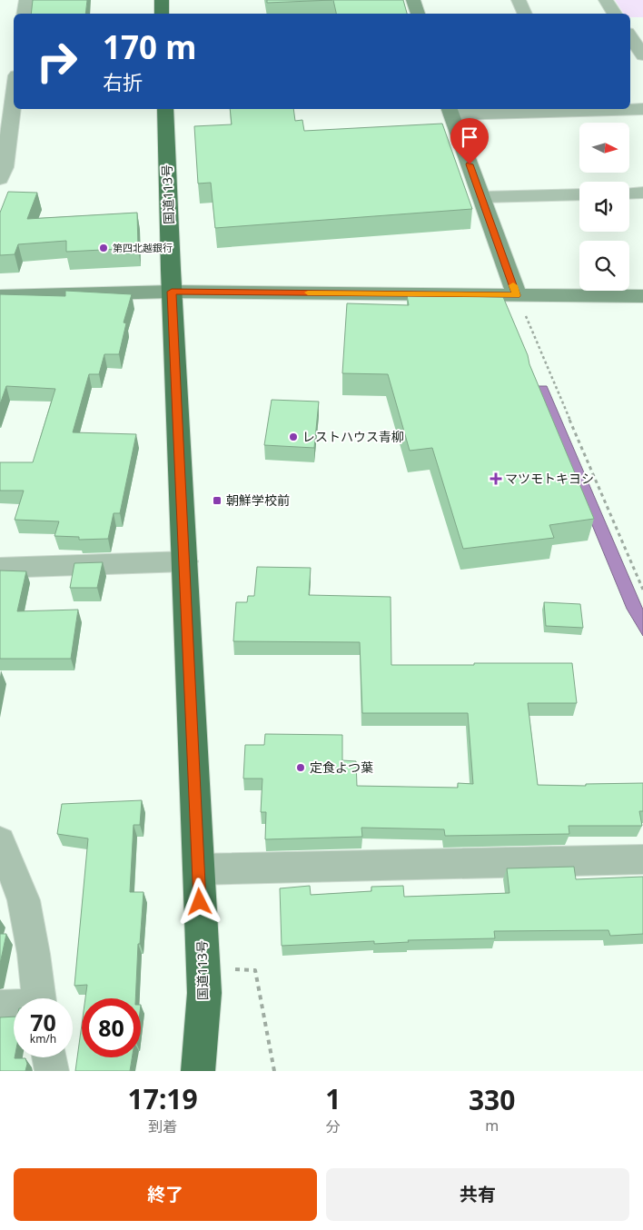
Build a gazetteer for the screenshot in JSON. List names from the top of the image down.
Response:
{
  "streets": {
    "highway": ["国道113号"]
  },
  "places": {
    "other": ["第四北越銀行", "レストハウス青柳", "定食よつ葉"],
    "health": ["マツモトキヨシ"],
    "transit": ["朝鮮学校前"]
  },
  "north": "right",
  "page": {
    "turn": ["170 m", "右折"],
    "speed": "70 km/h",
    "limit": "80",
    "eta": [
      "17:19",
      "到着",
      "1",
      "分",
      "330",
      "m"
    ],
    "buttons": ["終了", "共有"]
  }
}
